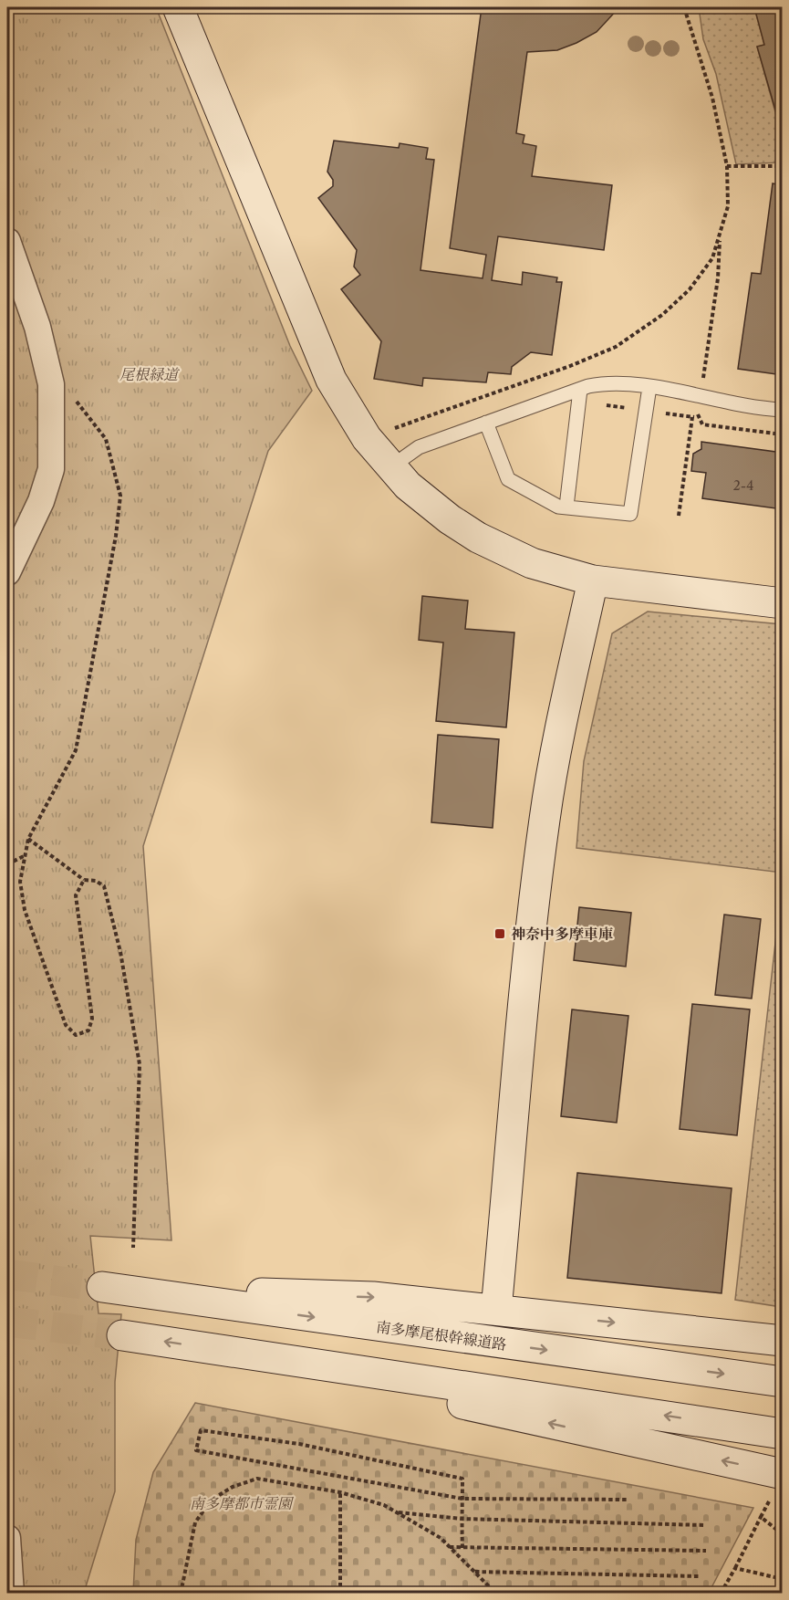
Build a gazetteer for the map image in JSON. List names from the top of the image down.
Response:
{
  "streets": {
    "main road": ["南多摩尾根幹線道路"]
  },
  "parks": ["尾根緑道", "南多摩都市霊園"],
  "places": {
    "transit": ["神奈中多摩車庫"]
  },
  "house_numbers": ["2-4"]
}
